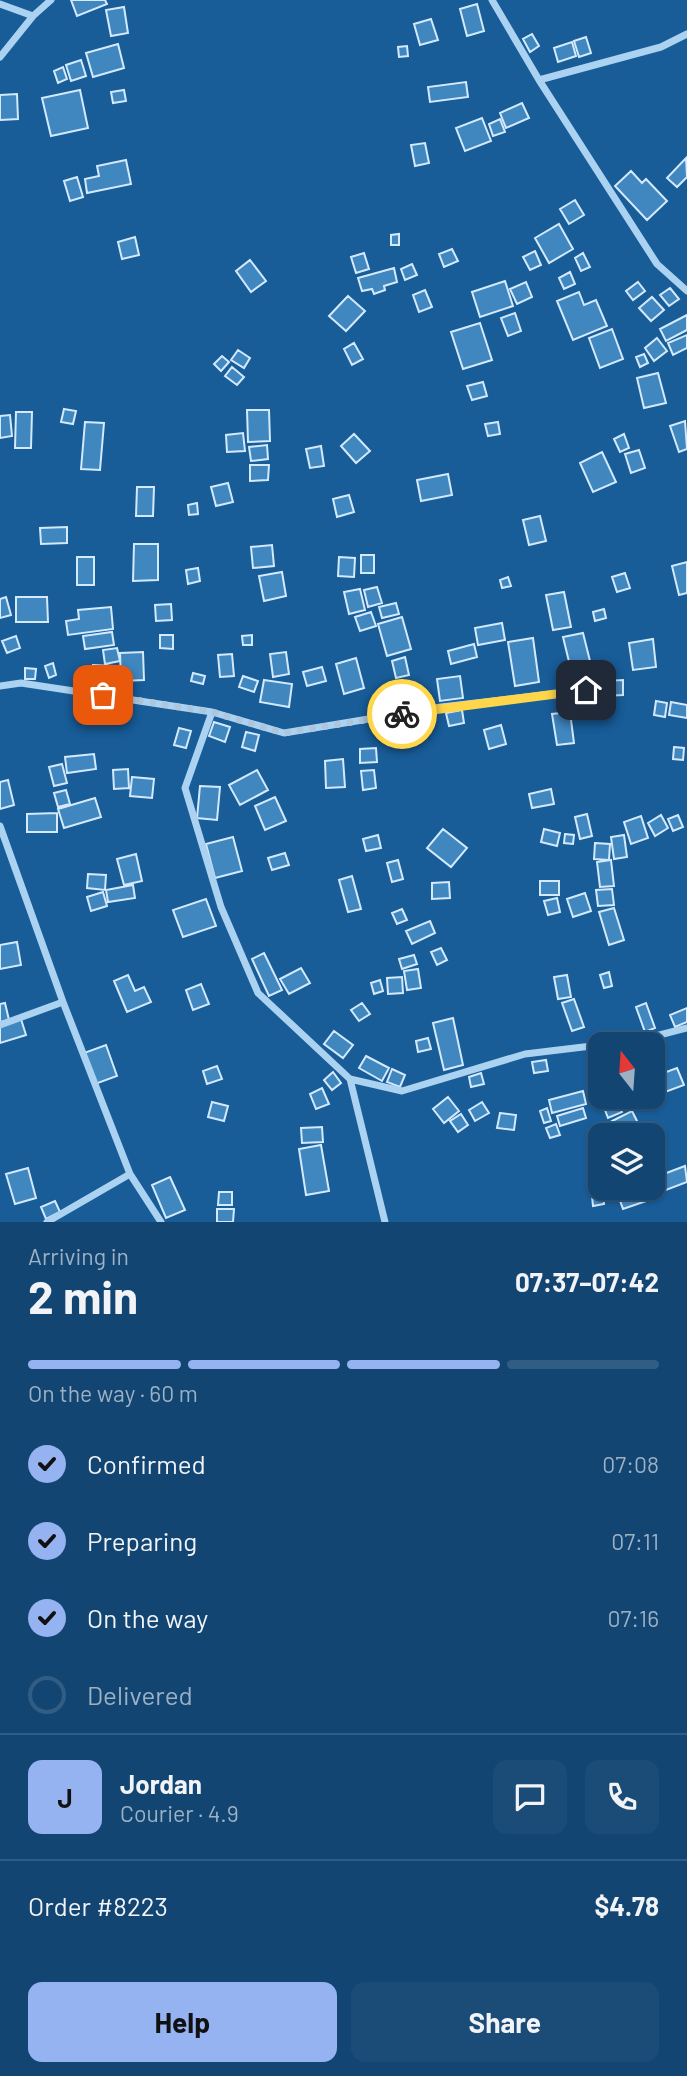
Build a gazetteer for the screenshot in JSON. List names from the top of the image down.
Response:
{
  "north": "top",
  "page": {
    "heading": ["2 min", "Arriving in", "07:37–07:42"],
    "panel": [
      "Jordan",
      "Courier · 4.9",
      "Order #8223",
      "$4.78"
    ],
    "bar": "On the way · 60 m",
    "list": [
      ["Confirmed", "07:08"],
      ["Preparing", "07:11"],
      ["On the way", "07:16"],
      "Delivered"
    ],
    "round": "J",
    "buttons": ["Help", "Share"]
  }
}
